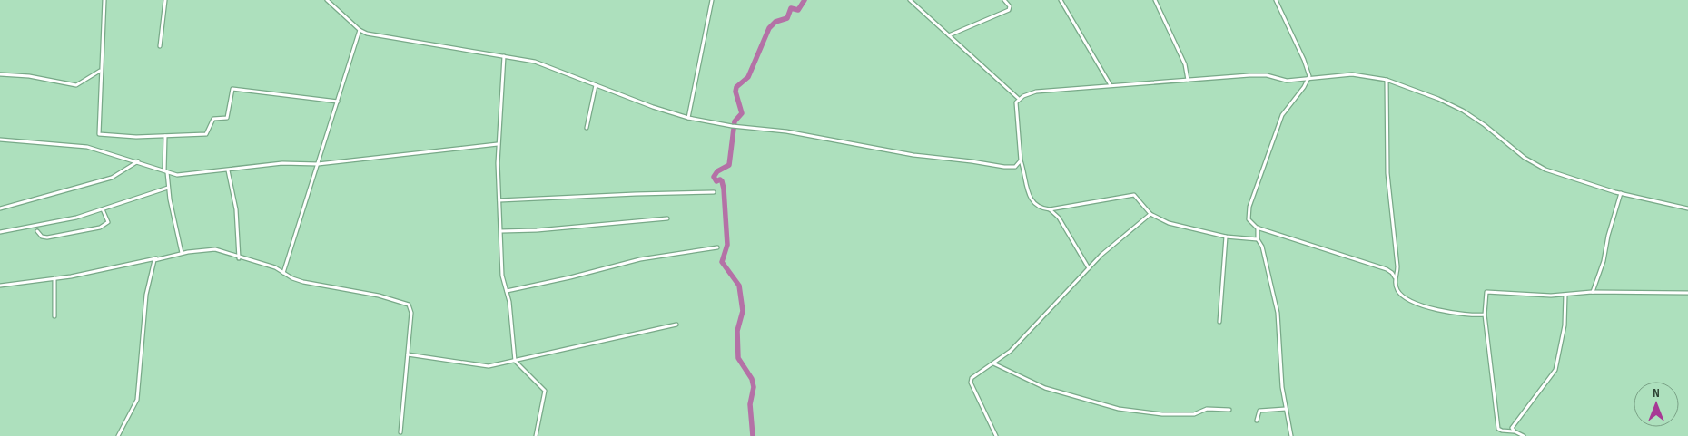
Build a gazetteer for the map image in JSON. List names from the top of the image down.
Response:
{
  "north": "top"
}
